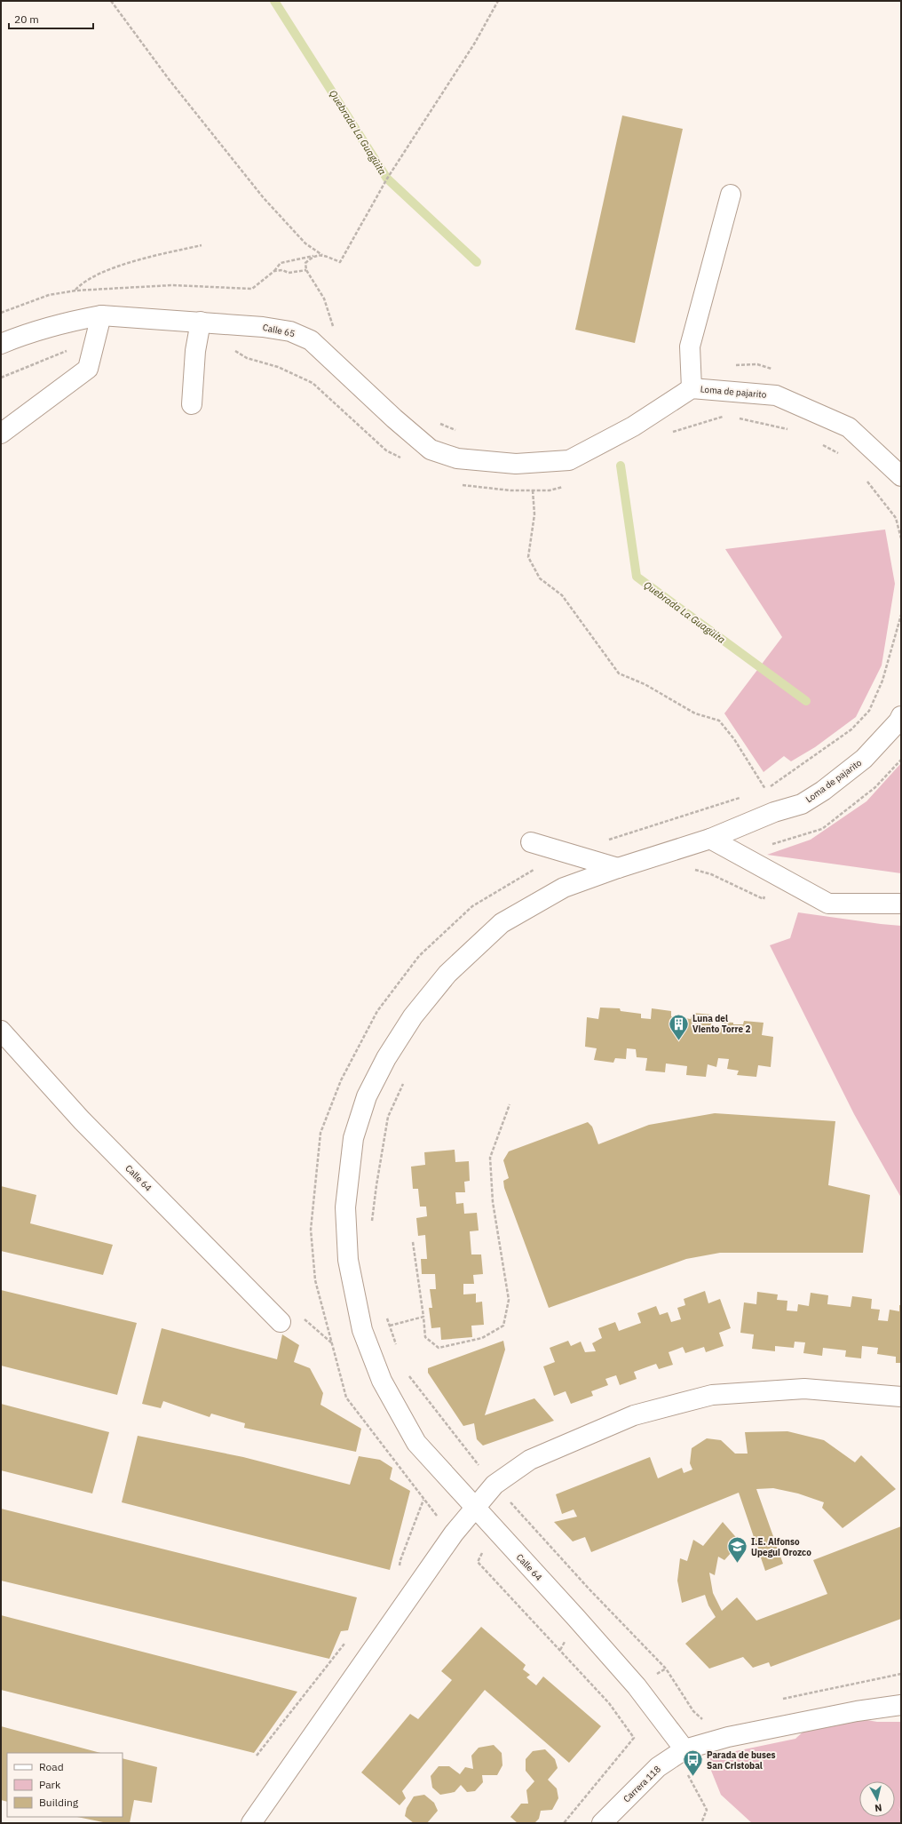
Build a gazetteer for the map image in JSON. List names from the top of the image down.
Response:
{
  "streets": {
    "street": [
      "Calle 65",
      "Loma de pajarito",
      "Calle 64",
      "Carrera 118"
    ]
  },
  "crossings": [
    ["Calle 65", "Loma de pajarito"],
    ["Loma de pajarito", "Calle 64"],
    ["Calle 64", "Carrera 118"]
  ],
  "water": ["Quebrada La Guagüita"],
  "places": {
    "building": ["Luna del Viento Torre 2"],
    "school or university": ["I.E. Alfonso Upegui Orozco"],
    "bus stop": ["Parada de buses San Cristobal"]
  },
  "legend": ["Road", "Park", "Building"],
  "scale_bar": "20 m",
  "north": "bottom"
}
